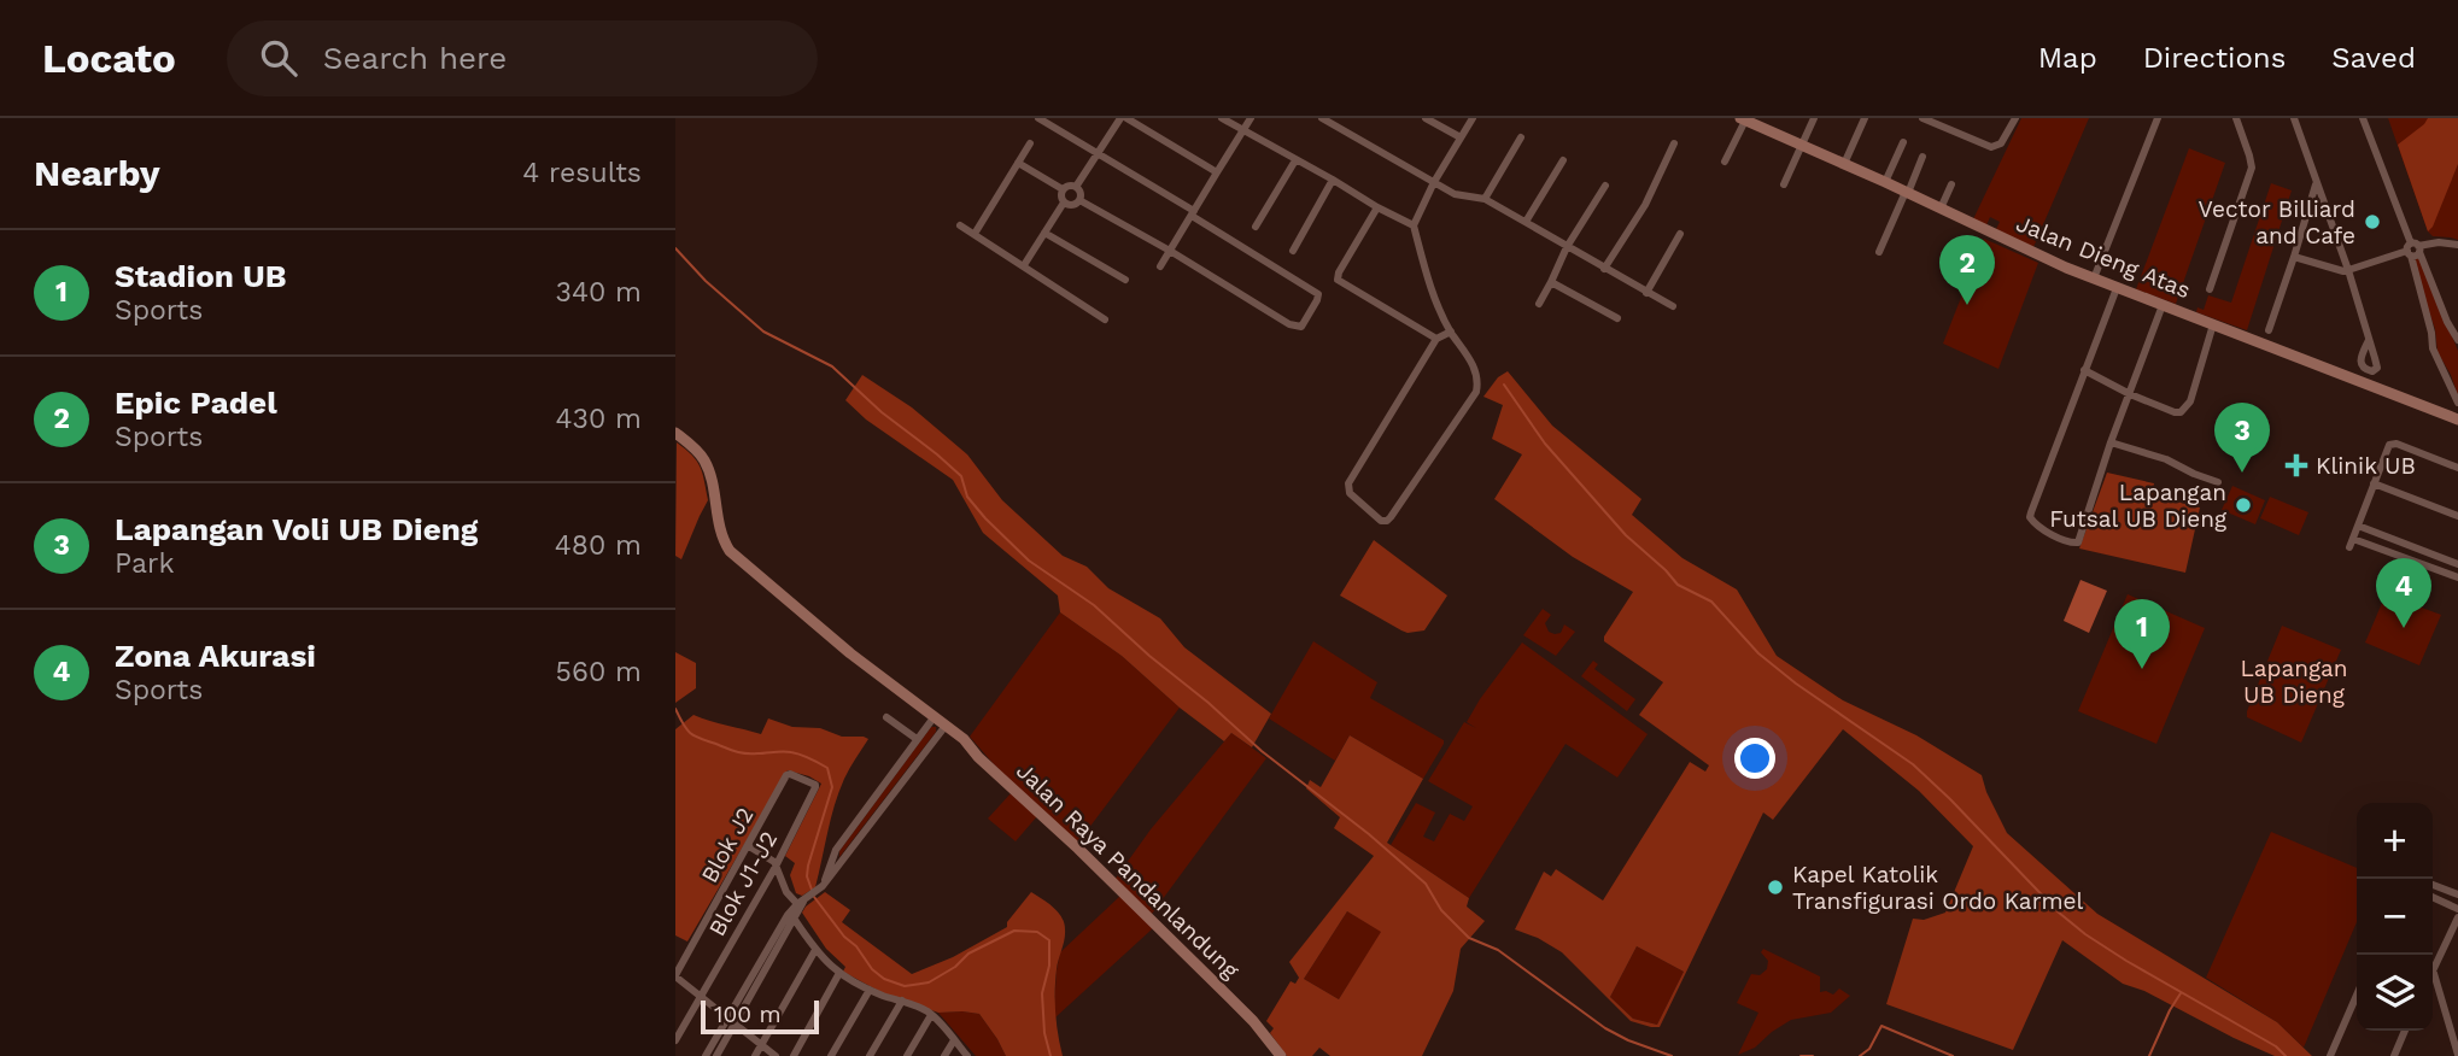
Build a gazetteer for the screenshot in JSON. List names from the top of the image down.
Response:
{
  "streets": {
    "street": [
      "Jalan Dieng Atas",
      "Blok J2",
      "Jalan Raya Pandanlandung",
      "Blok J1-J2"
    ]
  },
  "crossings": [
    ["Blok J2", "Blok J1-J2"]
  ],
  "parks": ["Lapangan UB Dieng"],
  "places": {
    "other": ["Vector Billiard and Cafe", "Lapangan Futsal UB Dieng", "Kapel Katolik Transfigurasi Ordo Karmel"],
    "health": ["Klinik UB"]
  },
  "scale_bar": "100 m",
  "page": {
    "header": "Locato",
    "search": "Search here",
    "nav": ["Map", "Directions", "Saved"],
    "heading": ["Nearby", "4 results"],
    "list": [
      {
        "mark": "1",
        "name": "Stadion UB",
        "note": "Sports",
        "value": "340 m"
      },
      {
        "mark": "2",
        "name": "Epic Padel",
        "note": "Sports",
        "value": "430 m"
      },
      {
        "mark": "3",
        "name": "Lapangan Voli UB Dieng",
        "note": "Park",
        "value": "480 m"
      },
      {
        "mark": "4",
        "name": "Zona Akurasi",
        "note": "Sports",
        "value": "560 m"
      }
    ],
    "pins": [
      "2",
      "3",
      "4",
      "1"
    ],
    "map_buttons": ["+", "−"],
    "scale": "100 m"
  }
}
